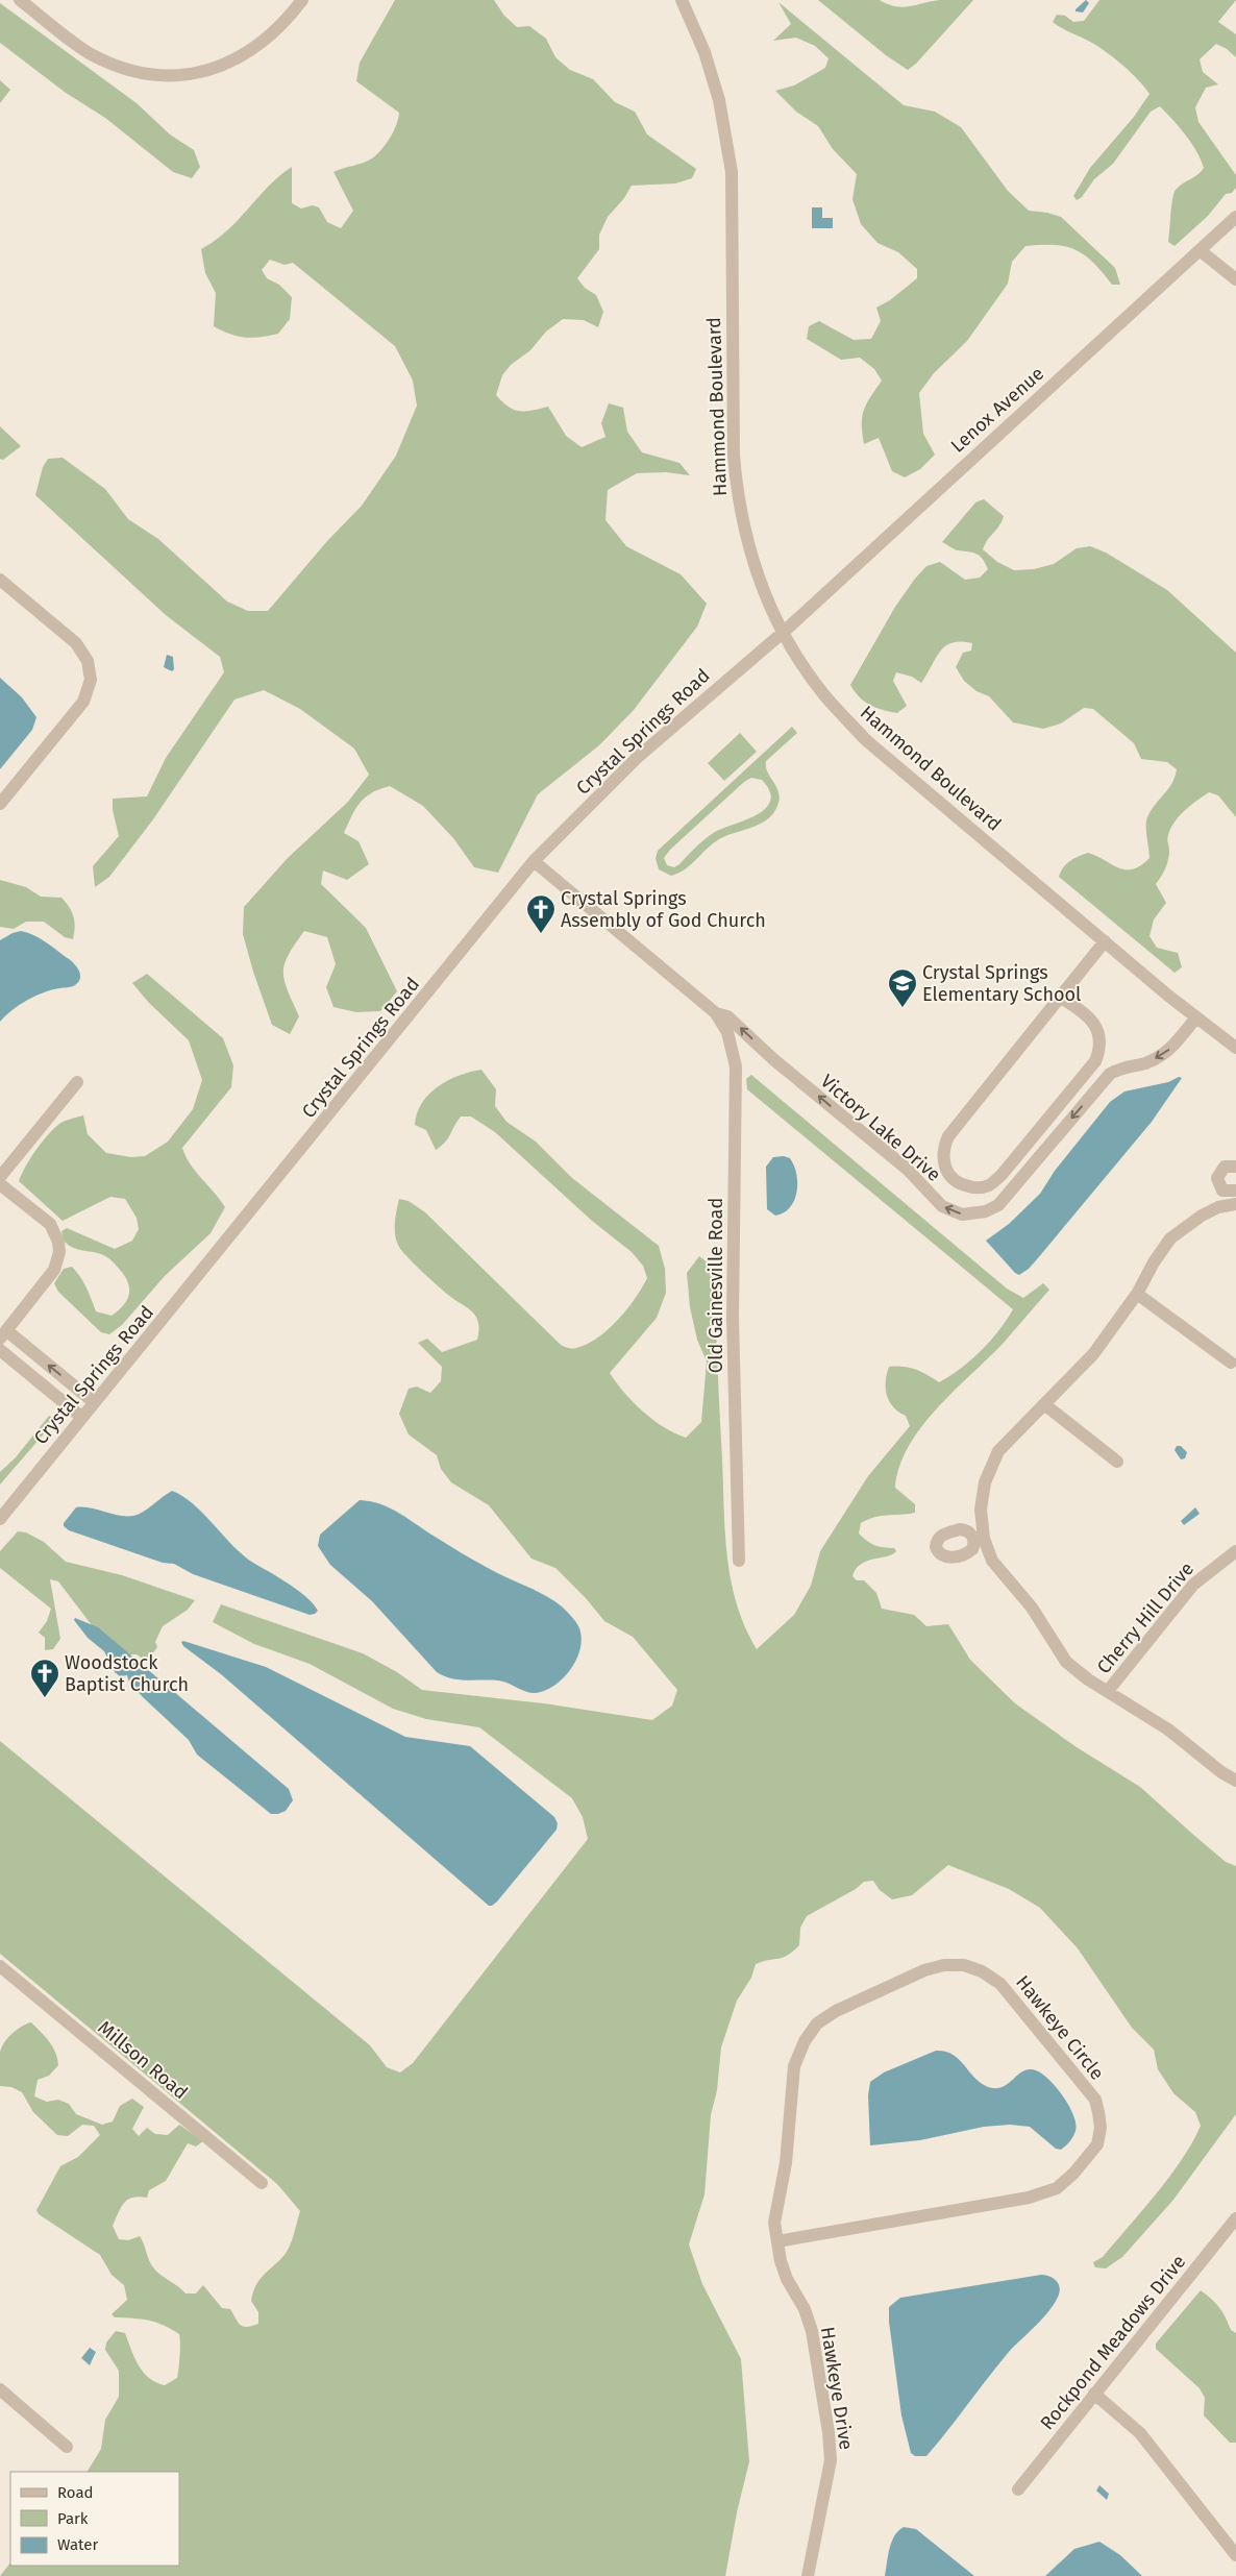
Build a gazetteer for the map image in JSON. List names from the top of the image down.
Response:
{
  "streets": {
    "street": [
      "Hammond Boulevard",
      "Lenox Avenue",
      "Crystal Springs Road",
      "Victory Lake Drive",
      "Old Gainesville Road",
      "Cherry Hill Drive",
      "Hawkeye Circle",
      "Millson Road",
      "Rockpond Meadows Drive",
      "Hawkeye Drive"
    ]
  },
  "crossings": [
    ["Hammond Boulevard", "Lenox Avenue"],
    ["Hammond Boulevard", "Crystal Springs Road"],
    ["Hammond Boulevard", "Victory Lake Drive"],
    ["Lenox Avenue", "Crystal Springs Road"],
    ["Crystal Springs Road", "Victory Lake Drive"],
    ["Victory Lake Drive", "Old Gainesville Road"],
    ["Hawkeye Circle", "Hawkeye Drive"]
  ],
  "places": {
    "church": ["Crystal Springs Assembly of God Church", "Woodstock Baptist Church"],
    "school or university": ["Crystal Springs Elementary School"]
  },
  "legend": ["Road", "Park", "Water"]
}
